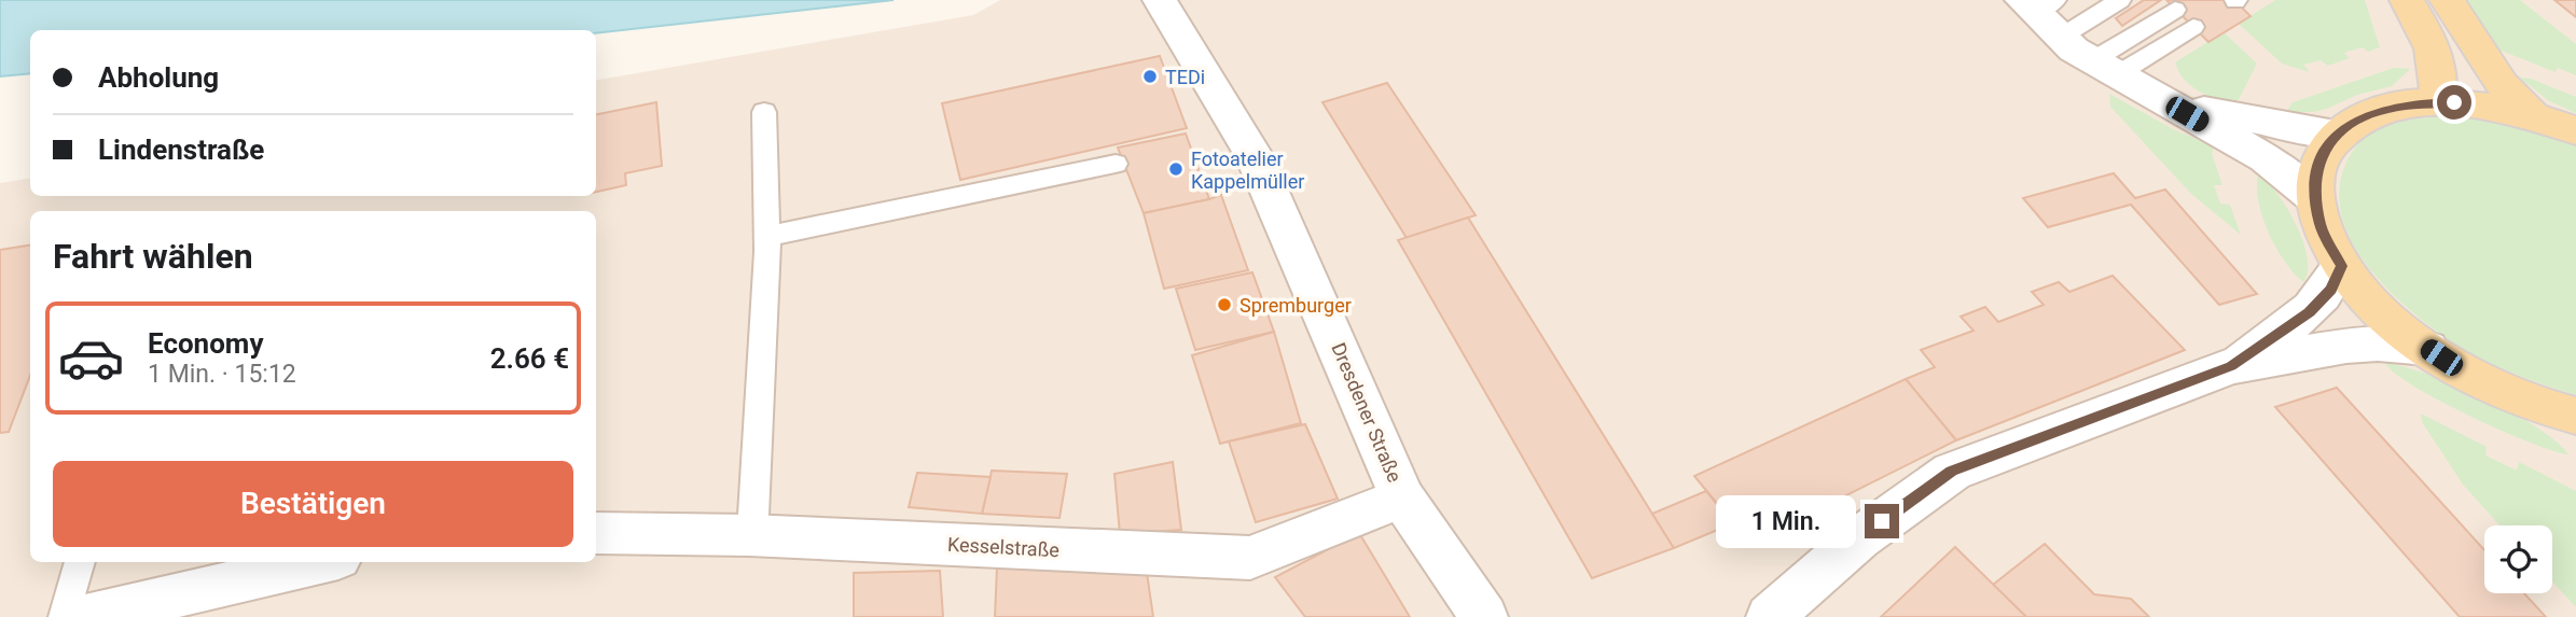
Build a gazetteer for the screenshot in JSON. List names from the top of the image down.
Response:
{
  "streets": {
    "street": ["Dresdener Straße", "Kesselstraße"]
  },
  "crossings": [
    ["Dresdener Straße", "Kesselstraße"]
  ],
  "places": ["TEDi", "Fotoatelier Kappelmüller", "Spremburger"],
  "page": {
    "banner": ["Abholung", "Lindenstraße"],
    "heading": "Fahrt wählen",
    "list": [
      {
        "name": "Economy",
        "note": "1 Min. · 15:12",
        "value": "2.66 €"
      }
    ],
    "buttons": "Bestätigen",
    "bubble": "1 Min."
  }
}
